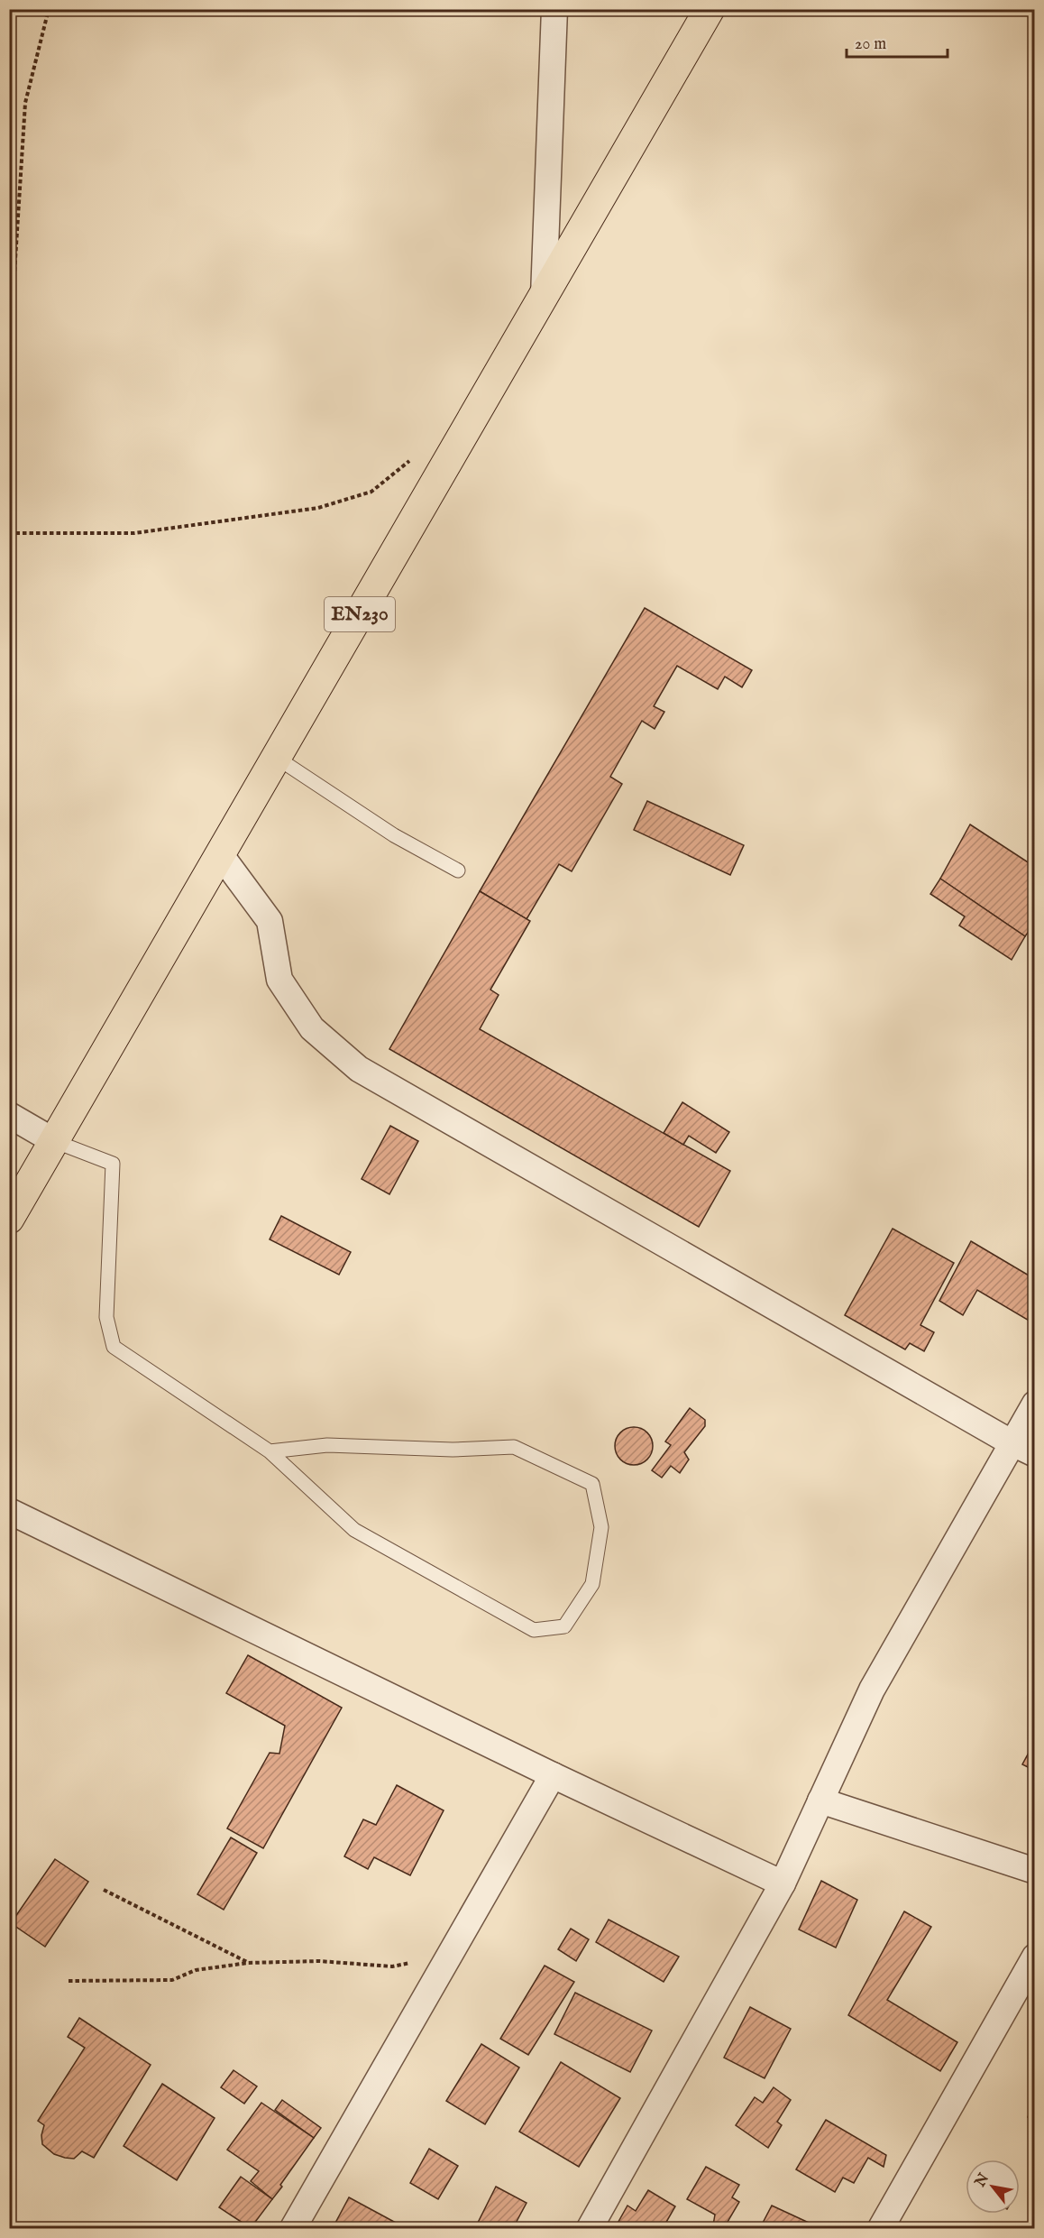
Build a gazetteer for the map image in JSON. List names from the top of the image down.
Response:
{
  "streets": {
    "main road": ["EN230"]
  },
  "scale_bar": "20 m",
  "north": "top left"
}
